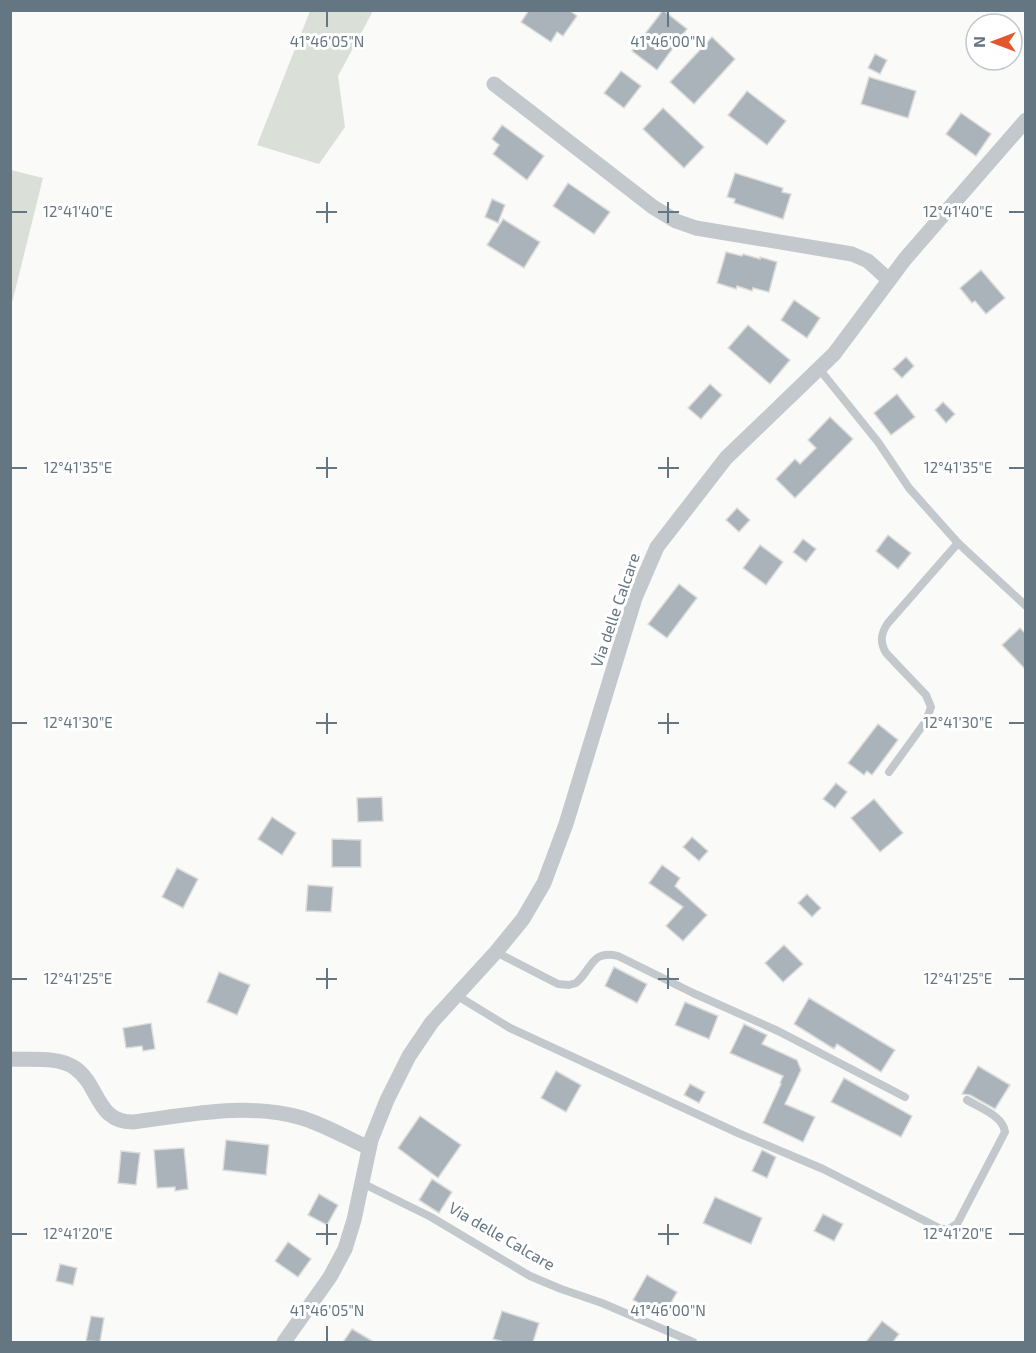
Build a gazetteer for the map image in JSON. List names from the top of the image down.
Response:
{
  "streets": {
    "street": ["Via delle Calcare"]
  },
  "north": "left",
  "coordinates": [
    "41°46'05\"N",
    "41°46'00\"N",
    "12°41'40\"E",
    "12°41'35\"E",
    "12°41'30\"E",
    "12°41'25\"E",
    "12°41'20\"E"
  ]
}
